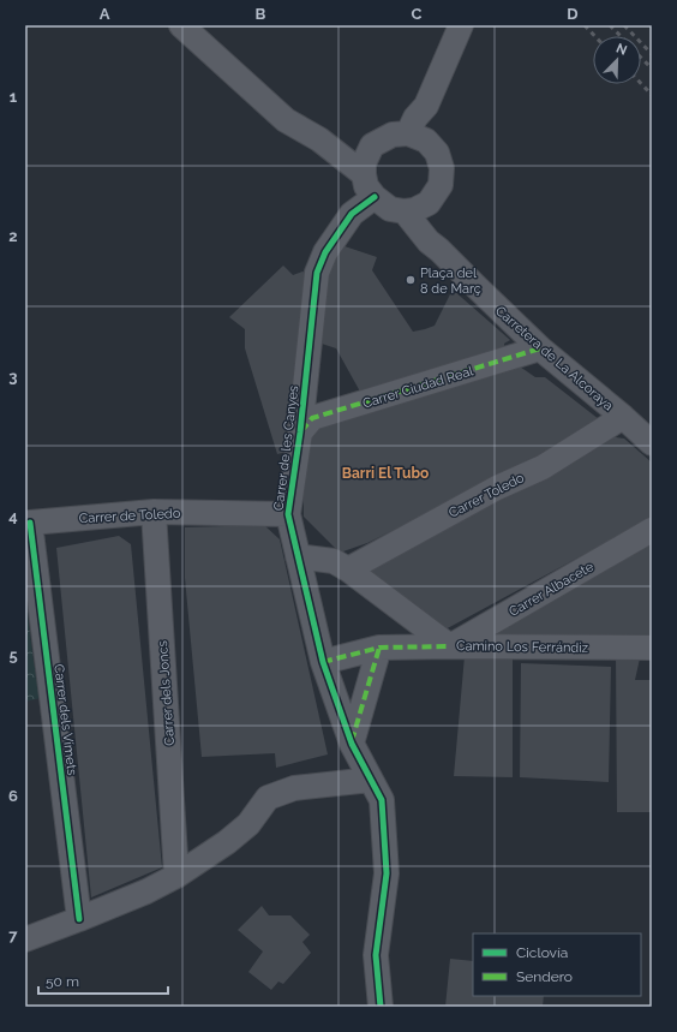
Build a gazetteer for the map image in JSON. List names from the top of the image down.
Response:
{
  "streets": {
    "street": [
      "Carretera de La Alcoraya",
      "Carrer Ciudad Real",
      "Carrer de les Canyes",
      "Carrer Toledo",
      "Carrer de Toledo",
      "Carrer Albacete",
      "Camino Los Ferrándiz",
      "Carrer dels Joncs",
      "Carrer dels Vímets"
    ]
  },
  "crossings": [
    ["Carretera de La Alcoraya", "Carrer Ciudad Real"],
    ["Carretera de La Alcoraya", "Carrer de les Canyes"],
    ["Carretera de La Alcoraya", "Carrer Toledo"],
    ["Carrer Ciudad Real", "Carrer de les Canyes"],
    ["Carrer de les Canyes", "Carrer de Toledo"],
    ["Carrer Toledo", "Camino Los Ferrándiz"],
    ["Carrer de Toledo", "Carrer dels Joncs"],
    ["Carrer de Toledo", "Carrer dels Vímets"],
    ["Carrer Albacete", "Camino Los Ferrándiz"]
  ],
  "districts": ["Barri El Tubo"],
  "places": ["Plaça del 8 de Març"],
  "legend": ["Ciclovía", "Sendero"],
  "scale_bar": "50 m",
  "north": "top right",
  "grid": {
    "columns": [
      "A",
      "B",
      "C",
      "D"
    ],
    "rows": [
      "1",
      "2",
      "3",
      "4",
      "5",
      "6",
      "7"
    ]
  }
}
